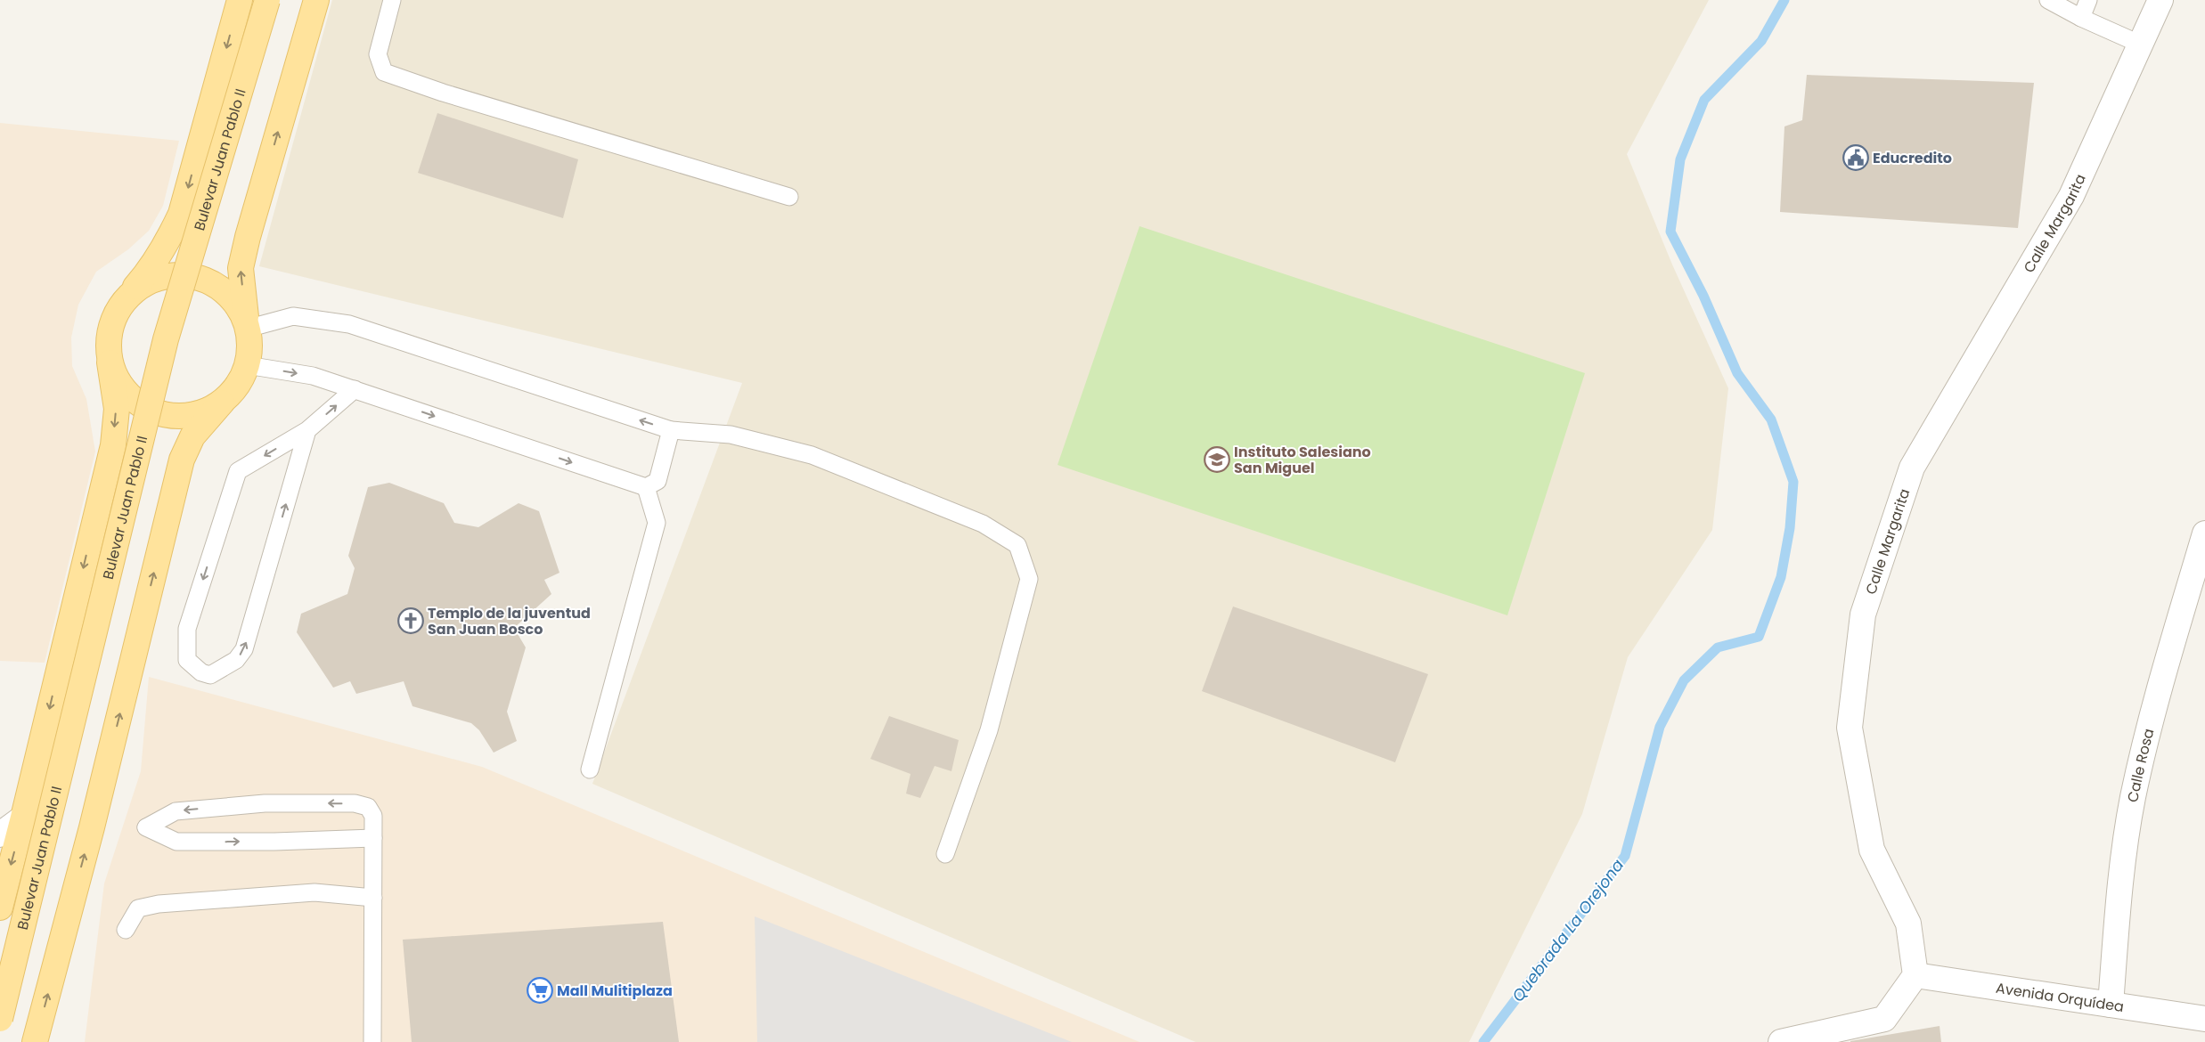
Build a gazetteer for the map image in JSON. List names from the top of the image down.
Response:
{
  "streets": {
    "main road": ["Bulevar Juan Pablo II"],
    "street": ["Calle Margarita", "Calle Rosa", "Avenida Orquídea"]
  },
  "crossings": [
    ["Calle Margarita", "Avenida Orquídea"],
    ["Calle Rosa", "Avenida Orquídea"]
  ],
  "water": ["Quebrada La Orejona"],
  "places": {
    "public building": ["Educredito"],
    "school or university": ["Instituto Salesiano San Miguel"],
    "church": ["Templo de la juventud San Juan Bosco"],
    "supermarket": ["Mall Mulitiplaza"]
  }
}
